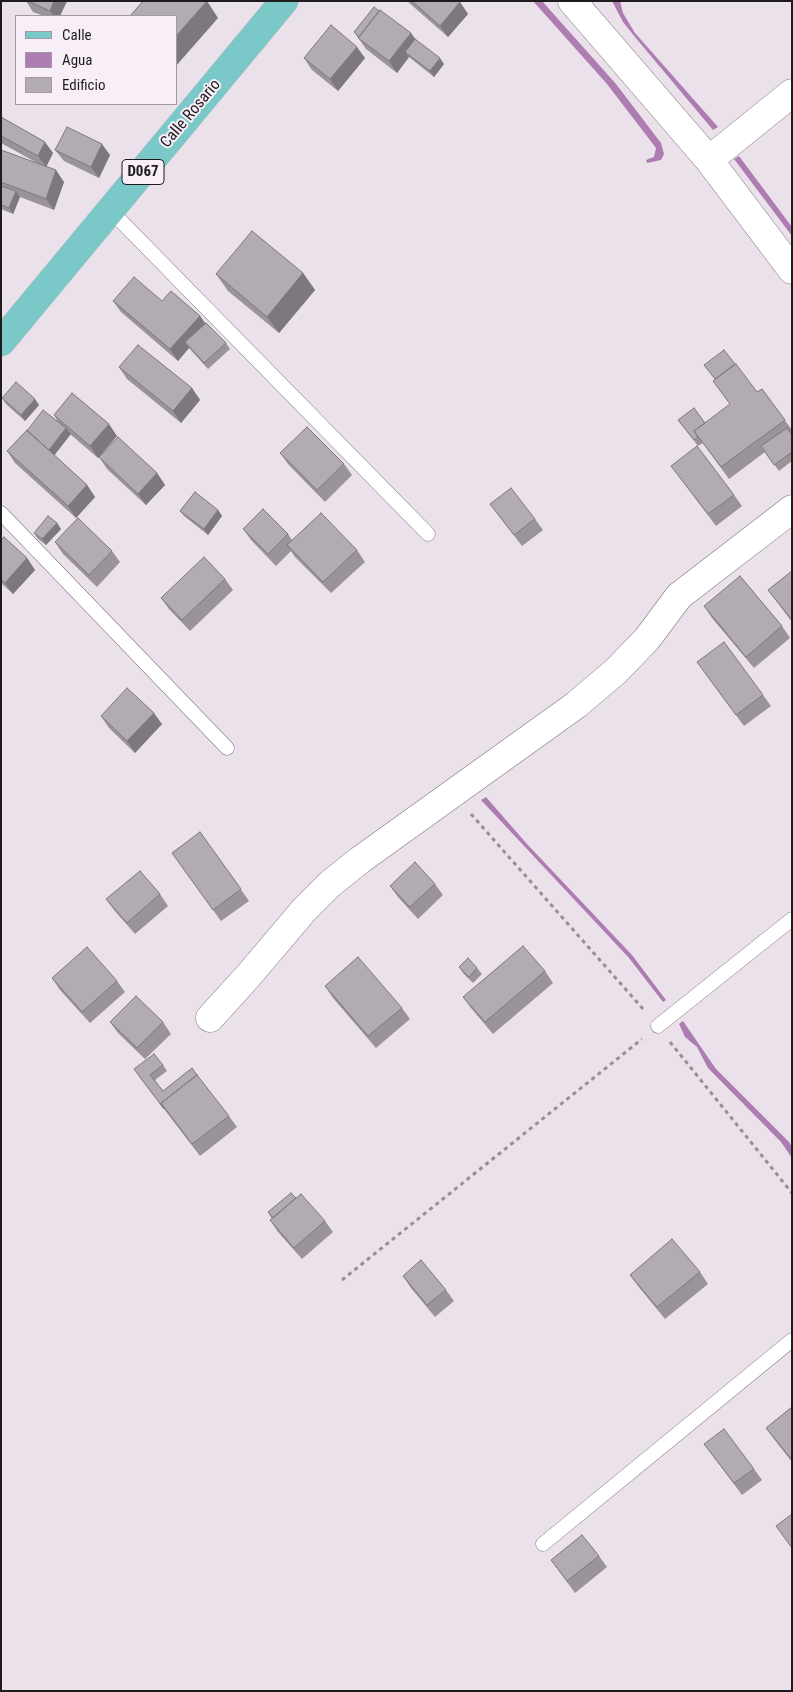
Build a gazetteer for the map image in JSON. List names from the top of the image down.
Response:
{
  "streets": {
    "main road": ["Calle Rosario", "D067"]
  },
  "legend": ["Calle", "Agua", "Edificio"]
}
